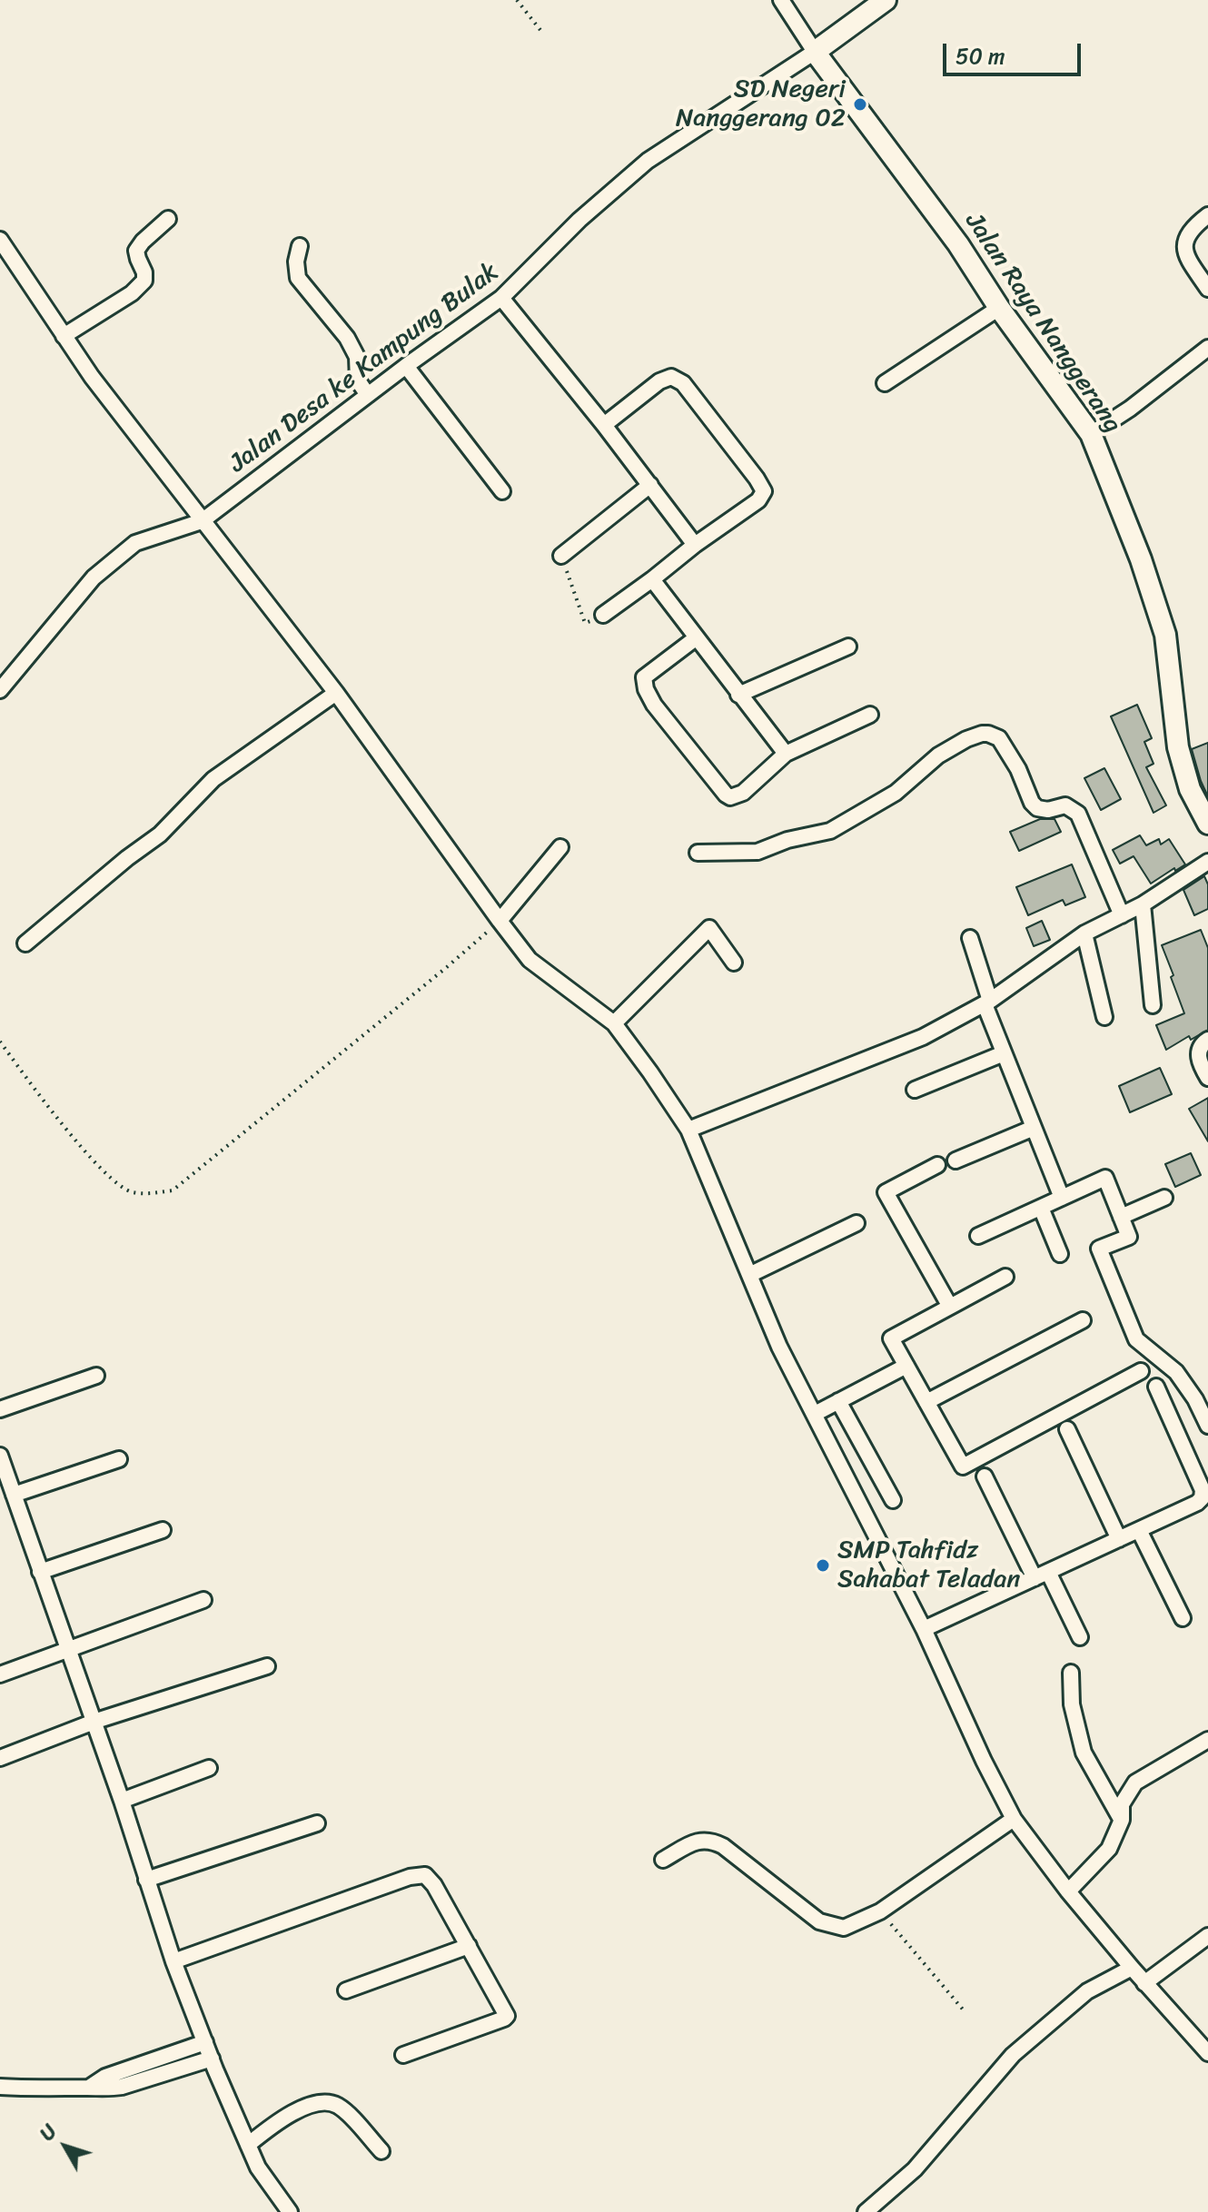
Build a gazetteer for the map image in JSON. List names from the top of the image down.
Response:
{
  "streets": {
    "street": ["Jalan Raya Nanggerang", "Jalan Desa ke Kampung Bulak"]
  },
  "crossings": [
    ["Jalan Raya Nanggerang", "Jalan Desa ke Kampung Bulak"]
  ],
  "places": ["SD Negeri Nanggerang 02", "SMP Tahfidz Sahabat Teladan"],
  "scale_bar": "50 m",
  "north": "top left"
}
